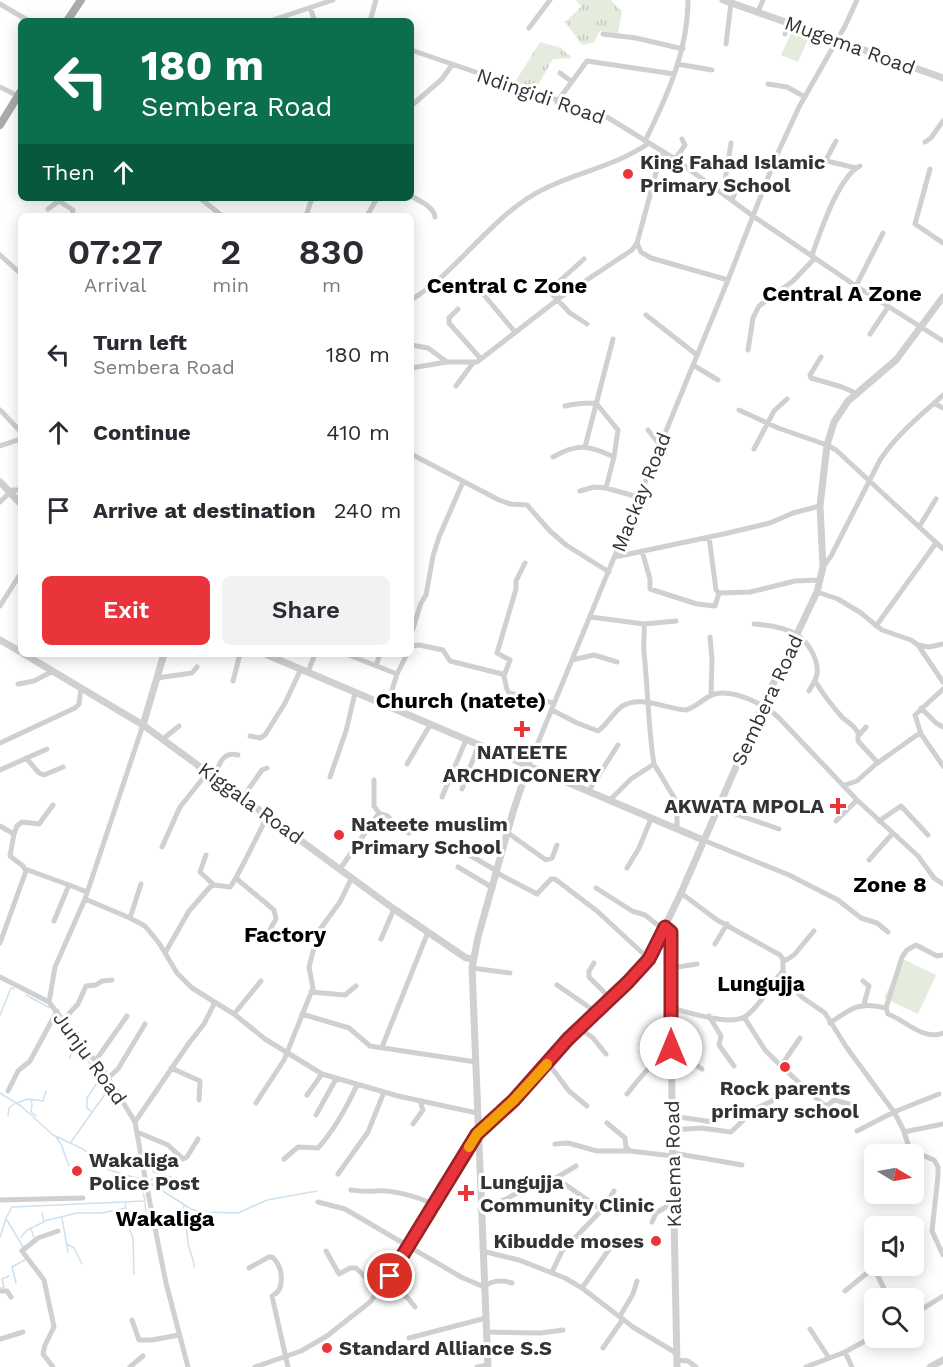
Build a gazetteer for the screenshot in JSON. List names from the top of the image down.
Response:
{
  "streets": {
    "street": [
      "Mugema Road",
      "Ndingidi Road",
      "Mackay Road",
      "Sembera Road",
      "Kiggala Road",
      "Junju Road",
      "Kalema Road"
    ]
  },
  "crossings": [
    ["Mugema Road", "Mackay Road"],
    ["Ndingidi Road", "Mackay Road"],
    ["Ndingidi Road", "Sembera Road"],
    ["Sembera Road", "Kalema Road"],
    ["Kiggala Road", "Junju Road"]
  ],
  "districts": [
    "Central C Zone",
    "Central A Zone",
    "Church (natete)",
    "Zone 8",
    "Factory",
    "Lungujja",
    "Wakaliga"
  ],
  "places": {
    "other": [
      "King Fahad Islamic Primary School",
      "Nateete muslim Primary School",
      "Rock parents primary school",
      "Wakaliga Police Post",
      "Kibudde moses",
      "Standard Alliance S.S"
    ],
    "health": ["NATEETE ARCHDICONERY", "AKWATA MPOLA", "Lungujja Community Clinic"]
  },
  "north": "right",
  "page": {
    "turn": ["180 m", "Sembera Road"],
    "then": "Then",
    "eta": [
      "07:27",
      "Arrival",
      "2",
      "min",
      "830",
      "m"
    ],
    "list": [
      {
        "name": "Turn left",
        "note": "Sembera Road",
        "value": "180 m"
      },
      {
        "name": "Continue",
        "value": "410 m"
      },
      {
        "name": "Arrive at destination",
        "value": "240 m"
      }
    ],
    "buttons": ["Exit", "Share"]
  }
}
